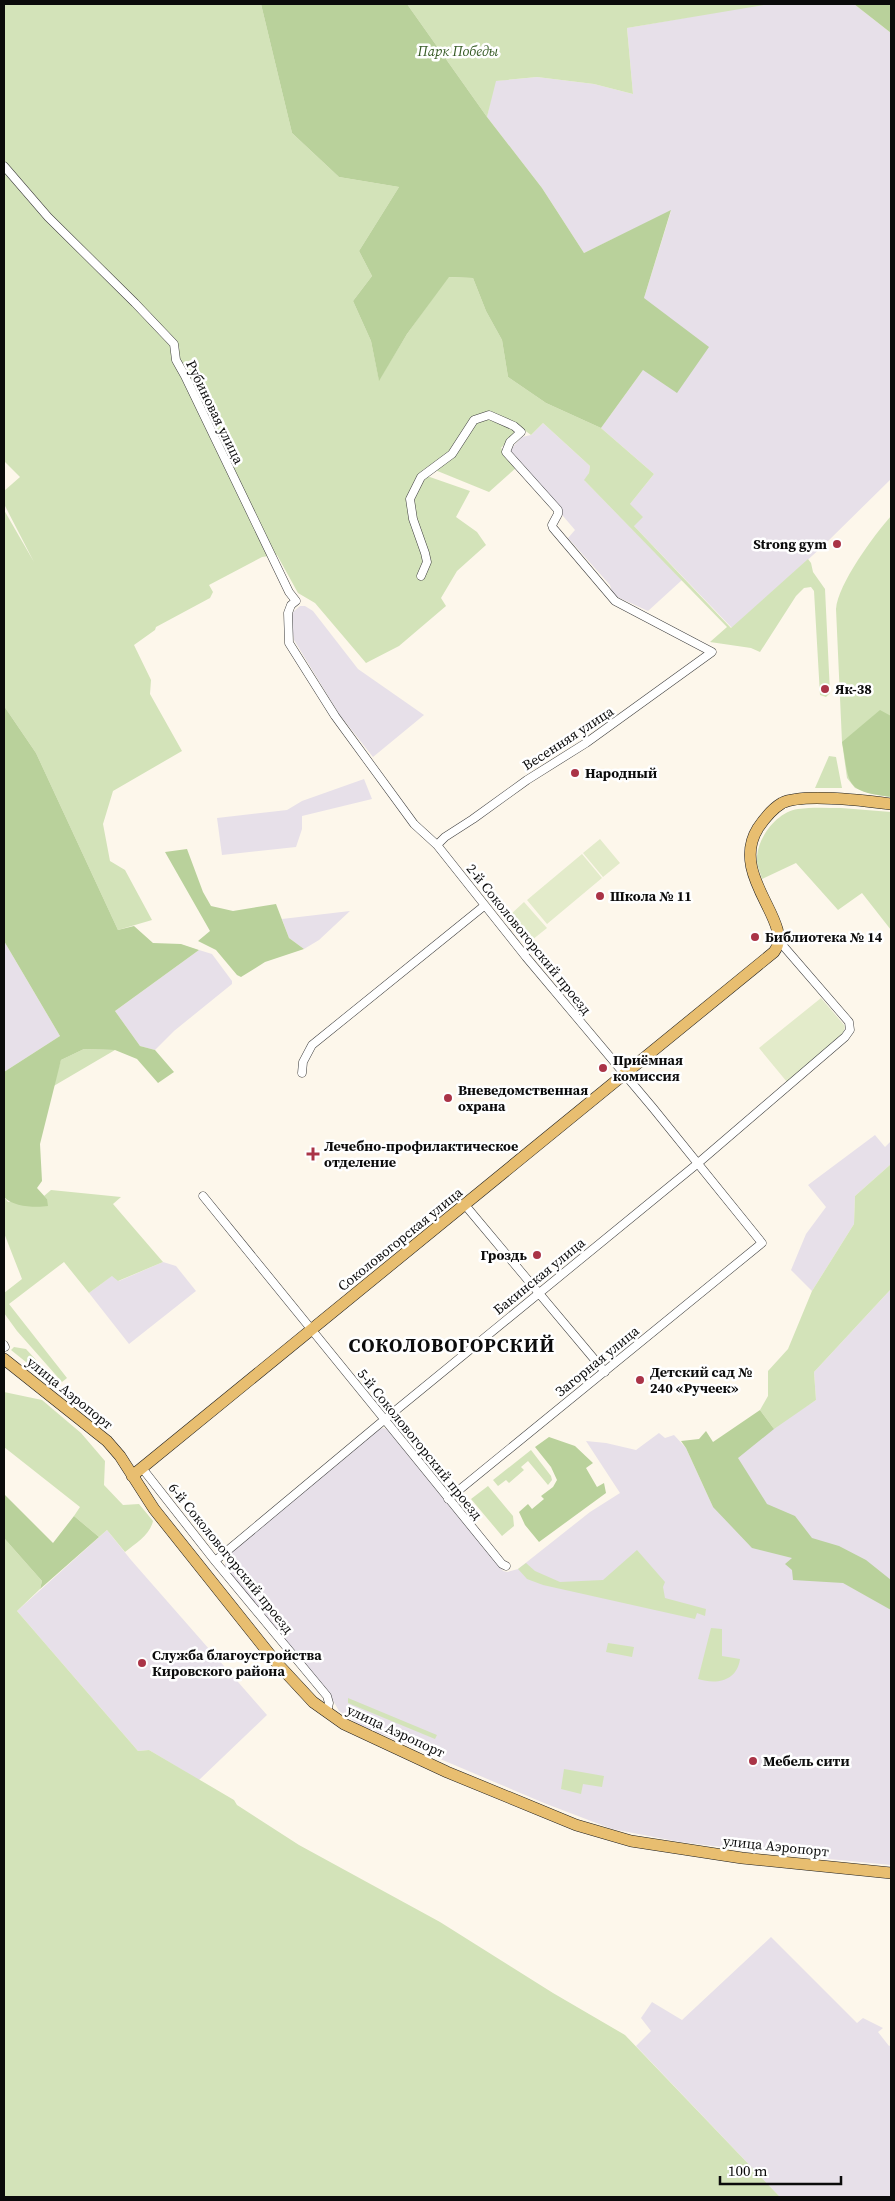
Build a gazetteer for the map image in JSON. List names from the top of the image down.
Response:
{
  "streets": {
    "main road": ["Соколовогорская улица", "улица Аэропорт"],
    "street": [
      "Рубиновая улица",
      "Весенняя улица",
      "2-й Соколовогорский проезд",
      "Бакинская улица",
      "Загорная улица",
      "5-й Соколовогорский проезд",
      "6-й Соколовогорский проезд"
    ]
  },
  "crossings": [
    ["Рубиновая улица", "2-й Соколовогорский проезд"],
    ["Весенняя улица", "2-й Соколовогорский проезд"],
    ["2-й Соколовогорский проезд", "Соколовогорская улица"],
    ["2-й Соколовогорский проезд", "Бакинская улица"],
    ["2-й Соколовогорский проезд", "Загорная улица"],
    ["Соколовогорская улица", "Бакинская улица"],
    ["Соколовогорская улица", "улица Аэропорт"],
    ["Соколовогорская улица", "5-й Соколовогорский проезд"],
    ["Соколовогорская улица", "6-й Соколовогорский проезд"],
    ["Бакинская улица", "5-й Соколовогорский проезд"],
    ["Бакинская улица", "6-й Соколовогорский проезд"],
    ["Загорная улица", "5-й Соколовогорский проезд"],
    ["улица Аэропорт", "6-й Соколовогорский проезд"]
  ],
  "districts": ["СОКОЛОВОГОРСКИЙ"],
  "parks": ["Парк Победы"],
  "places": {
    "other": [
      "Strong gym",
      "Як-38",
      "Народный",
      "Школа № 11",
      "Библиотека № 14",
      "Приёмная комиссия",
      "Вневедомственная охрана",
      "Гроздь",
      "Детский сад № 240 «Ручеек»",
      "Служба благоустройства Кировского района",
      "Мебель сити"
    ],
    "health": ["Лечебно-профилактическое отделение"]
  },
  "scale_bar": "100 m"
}
